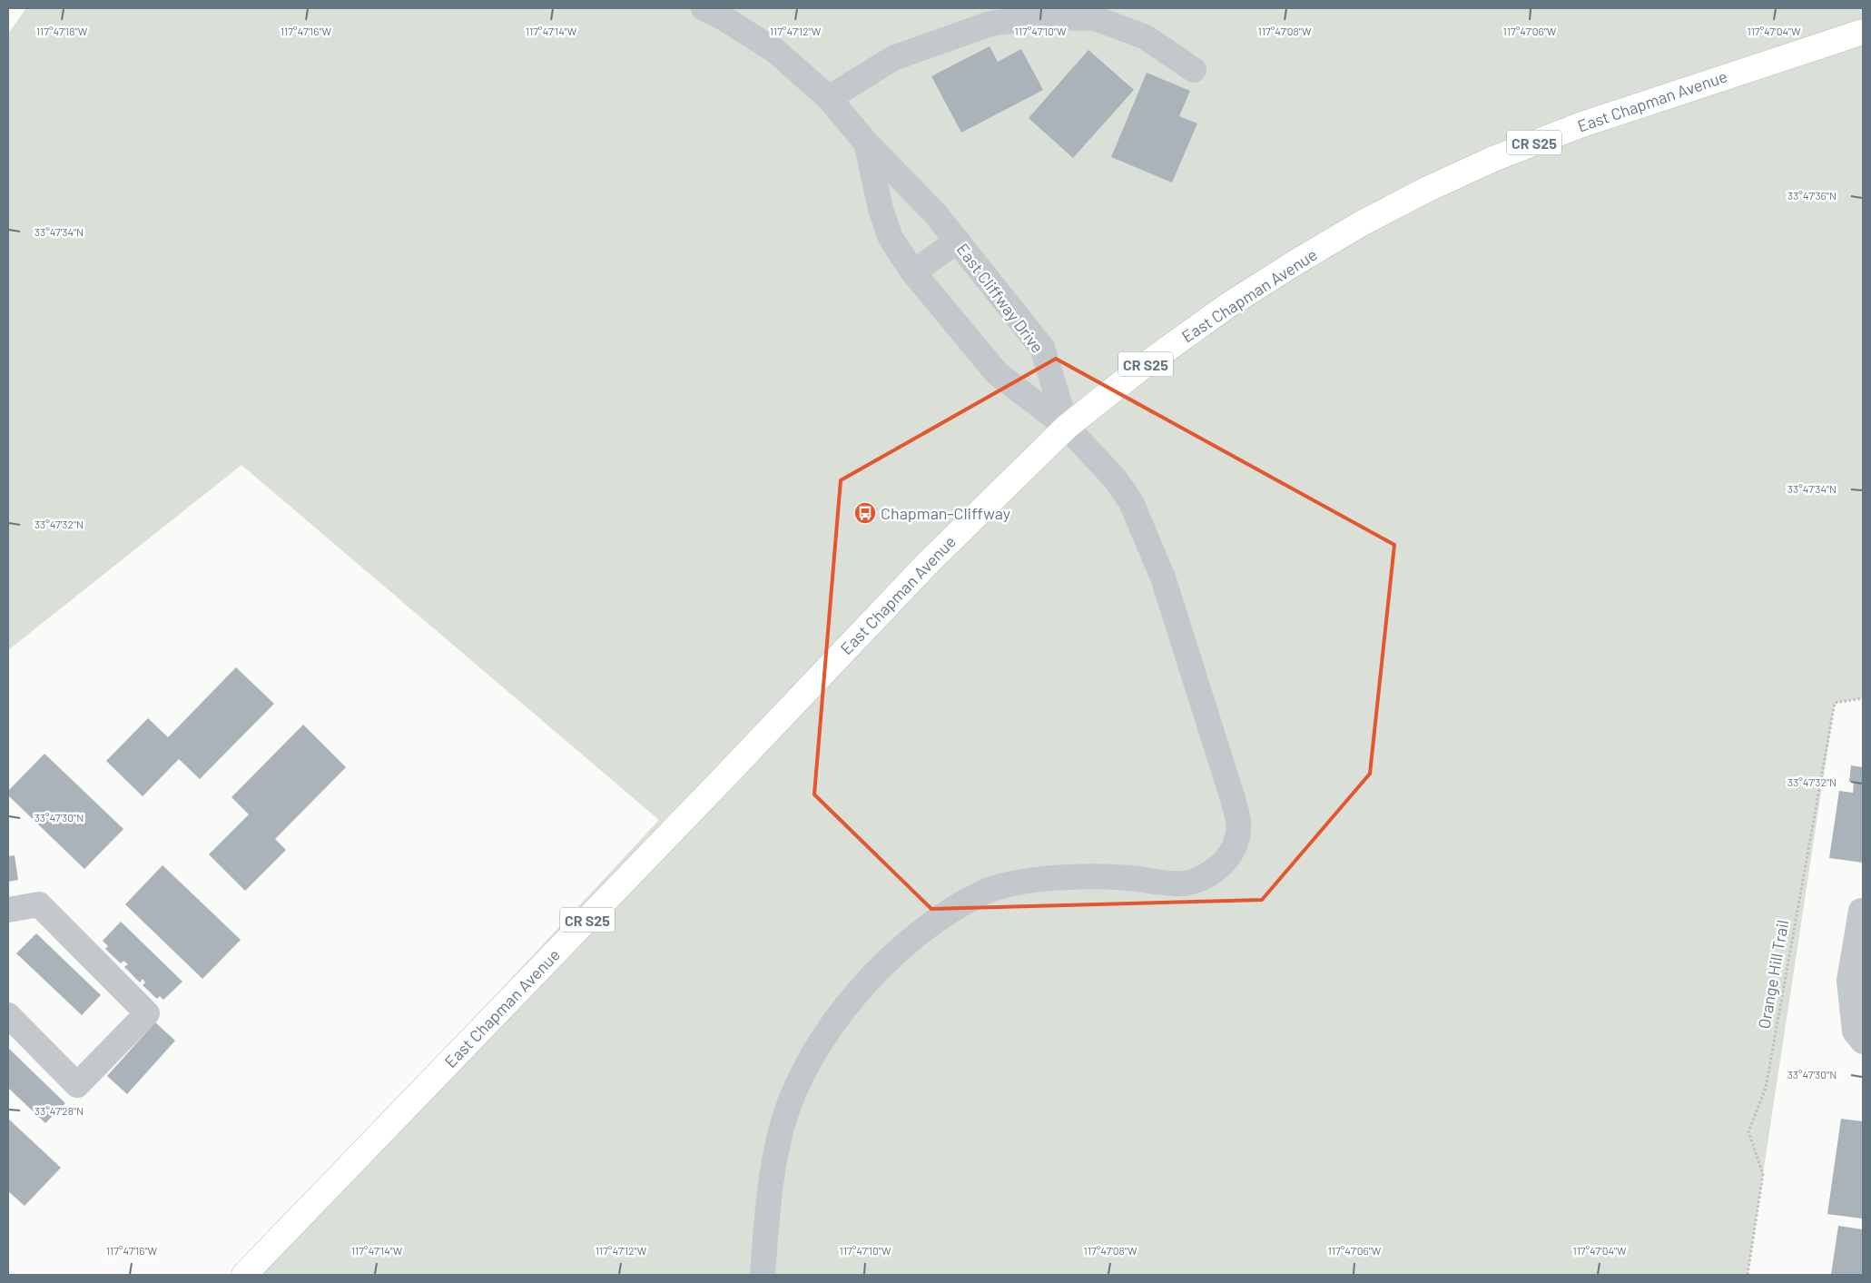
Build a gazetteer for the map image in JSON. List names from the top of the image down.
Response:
{
  "streets": {
    "main road": ["East Chapman Avenue", "CR S25"],
    "street": ["East Cliffway Drive"],
    "path": ["Orange Hill Trail"]
  },
  "crossings": [
    ["East Chapman Avenue", "East Cliffway Drive"]
  ],
  "places": {
    "bus stop": ["Chapman-Cliffway"]
  },
  "coordinates": [
    "117°47'18\"W",
    "117°47'16\"W",
    "117°47'14\"W",
    "117°47'12\"W",
    "117°47'10\"W",
    "117°47'08\"W",
    "117°47'06\"W",
    "117°47'04\"W",
    "33°47'36\"N",
    "33°47'34\"N",
    "33°47'32\"N",
    "33°47'30\"N",
    "33°47'28\"N"
  ]
}
